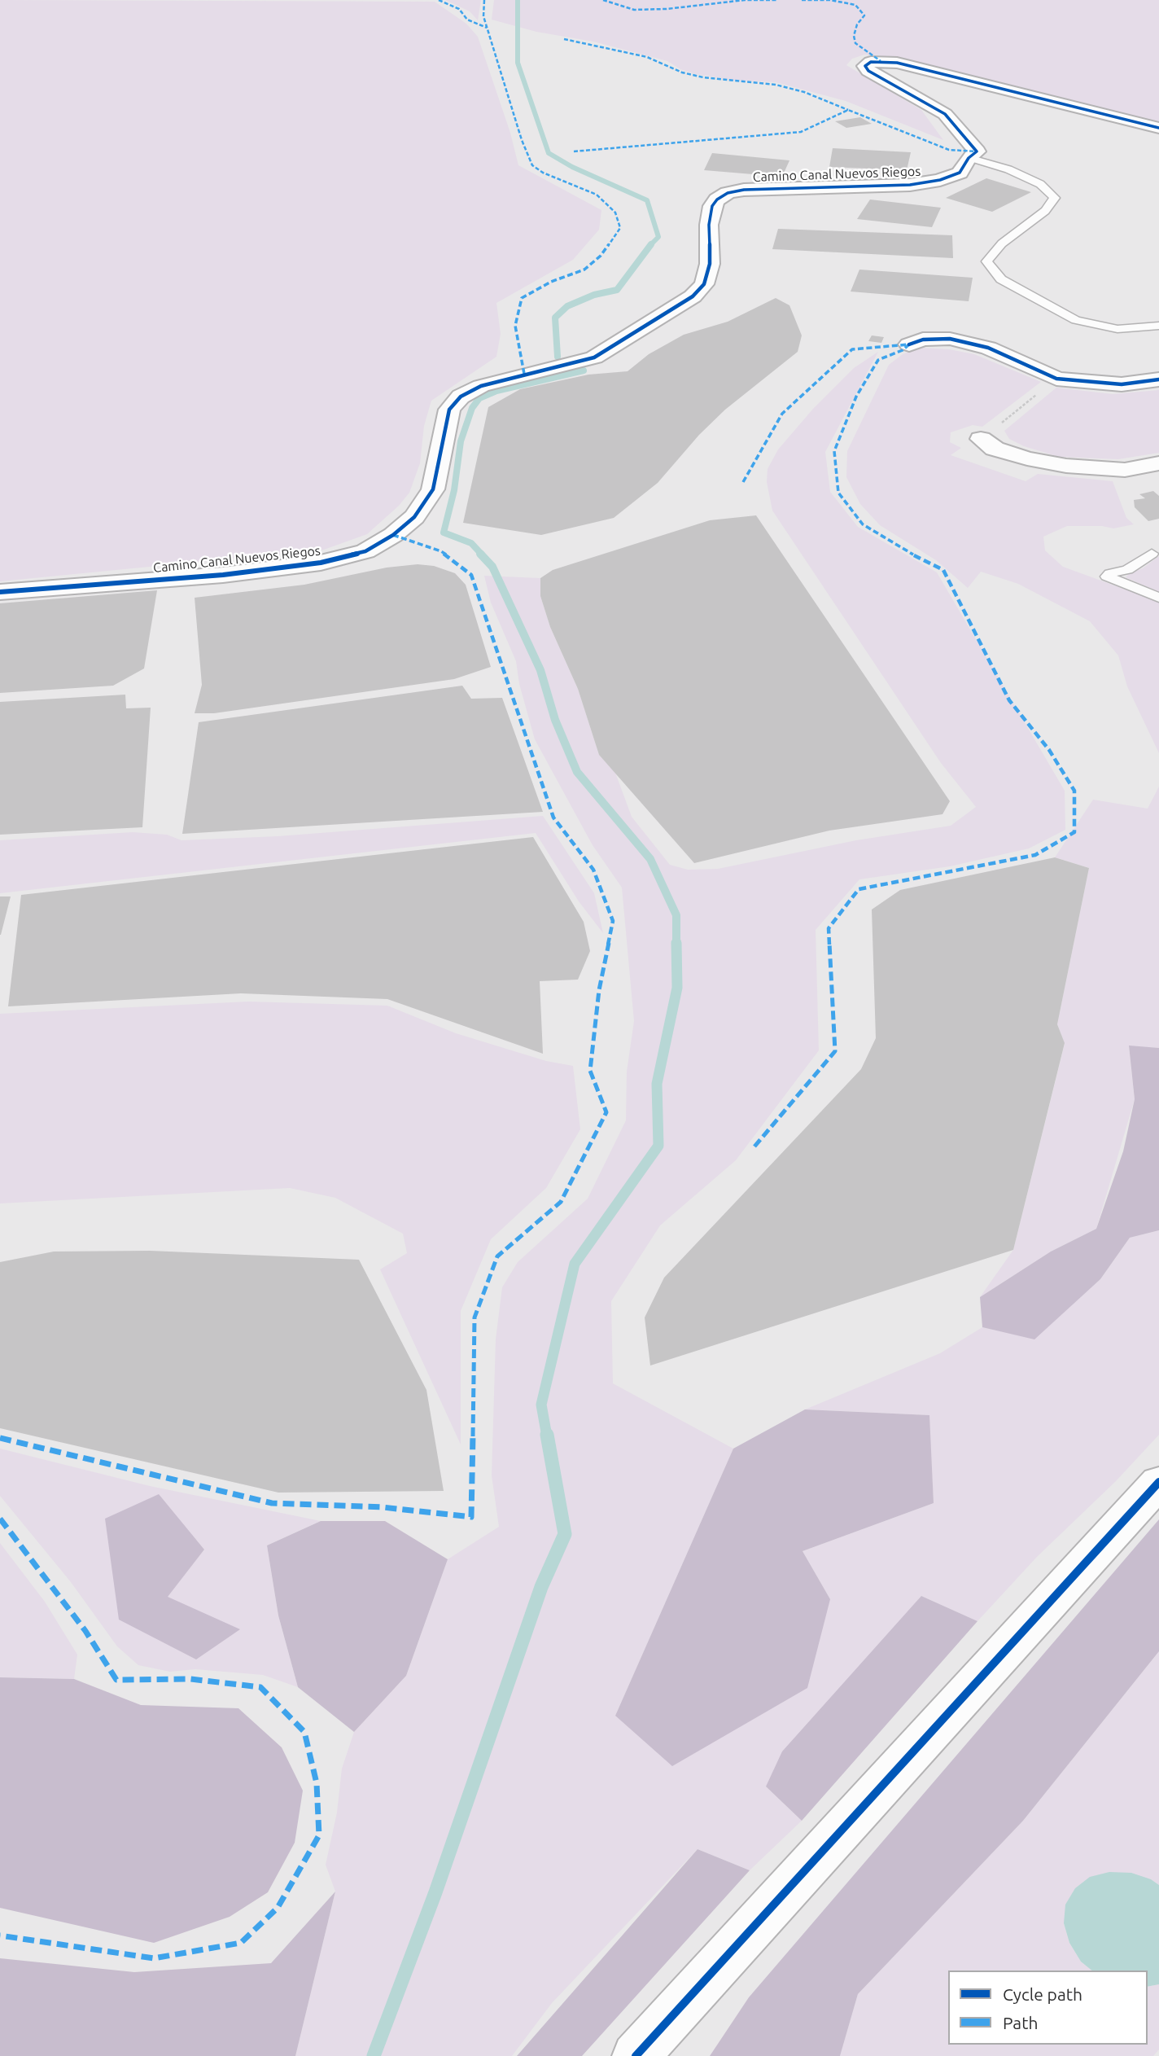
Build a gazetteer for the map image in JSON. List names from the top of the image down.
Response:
{
  "streets": {
    "street": ["Camino Canal Nuevos Riegos"]
  },
  "legend": ["Cycle path", "Path"]
}
